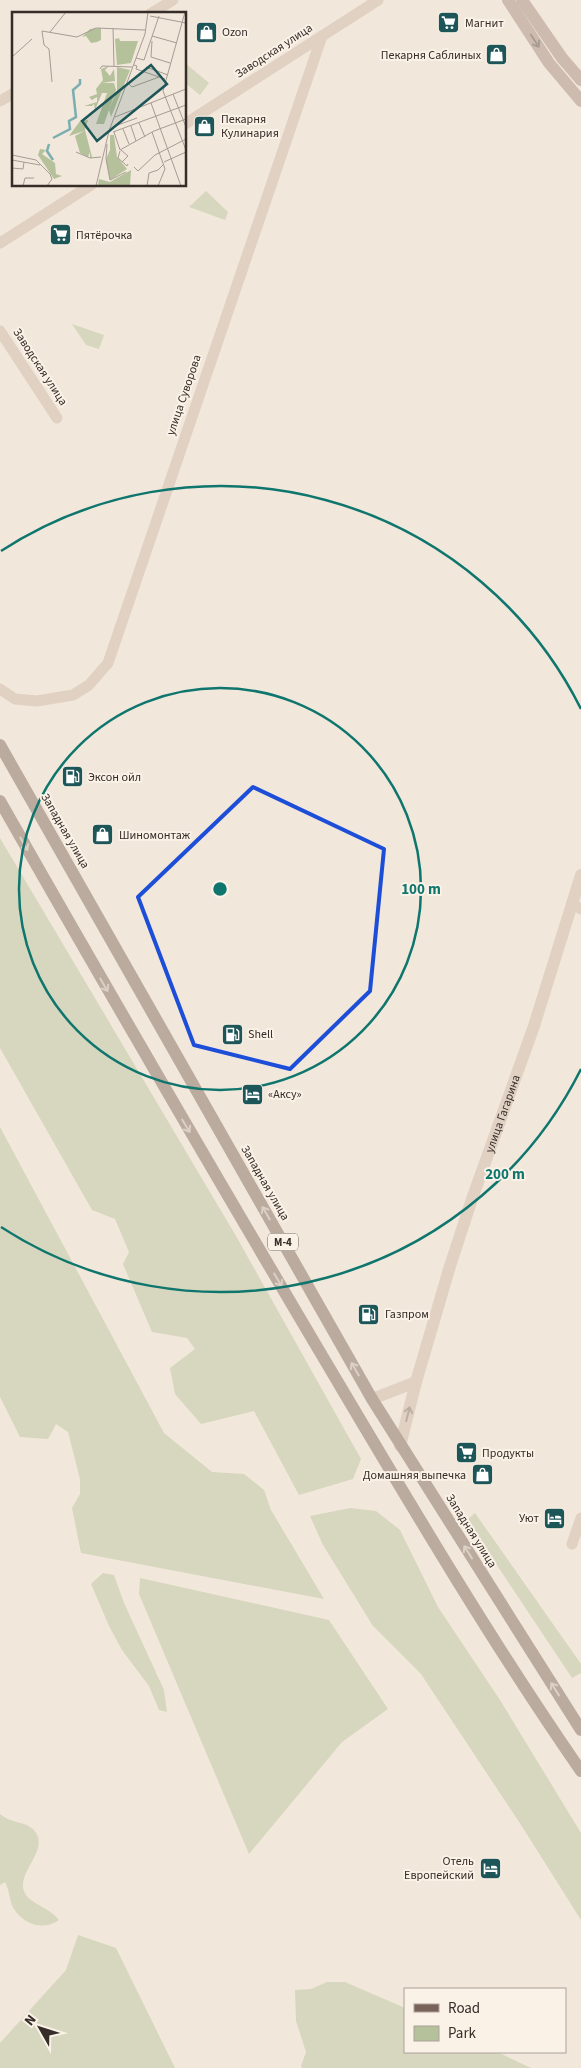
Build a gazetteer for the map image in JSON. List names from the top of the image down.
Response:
{
  "streets": {
    "main road": ["Западная улица", "М-4"],
    "street": ["Заводская улица", "улица Суворова", "улица Гагарина"]
  },
  "crossings": [
    ["Заводская улица", "улица Суворова"],
    ["Западная улица", "улица Гагарина"]
  ],
  "places": {
    "supermarket": ["Магнит", "Пятёрочка", "Продукты"],
    "shop": [
      "Ozon",
      "Пекарня Саблиных",
      "Пекарня Кулинария",
      "Шиномонтаж",
      "Домашняя выпечка"
    ],
    "fuel station": ["Эксон ойл", "Shell", "Газпром"],
    "hotel": ["«Аксу»", "Уют", "Отель Европейский"]
  },
  "legend": ["Road", "Park"],
  "north": "top left",
  "rings": ["100 m", "200 m"]
}
